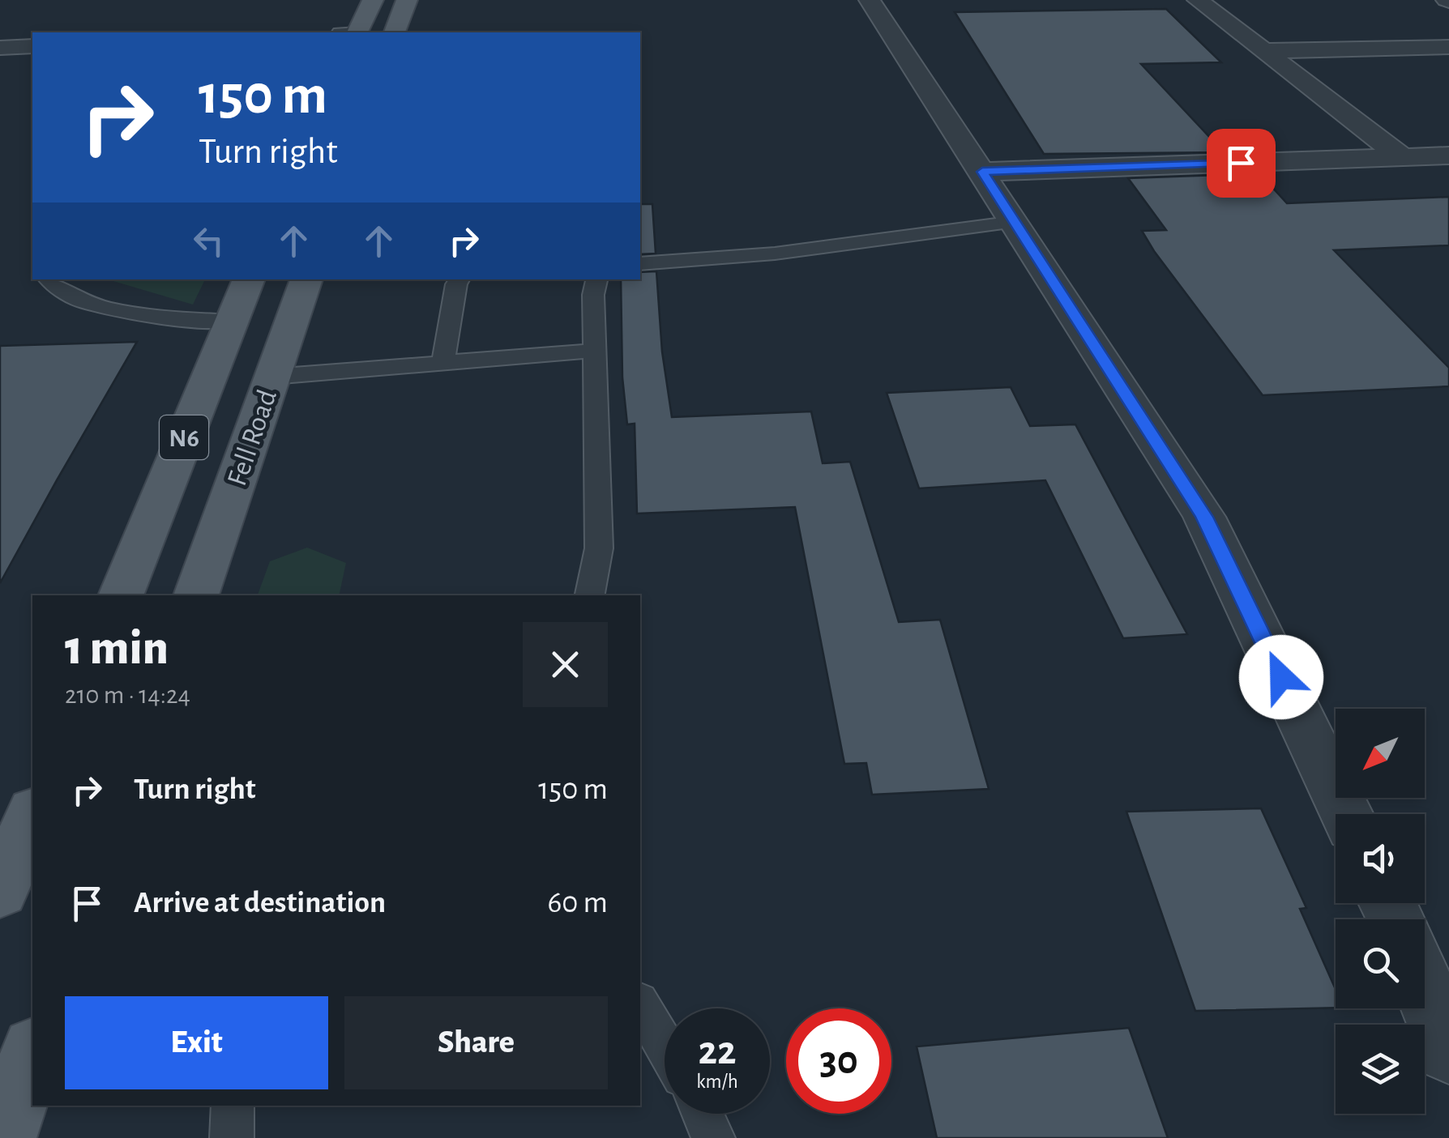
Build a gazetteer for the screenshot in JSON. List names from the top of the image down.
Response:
{
  "streets": {
    "main road": ["N6", "Fell Road"]
  },
  "north": "bottom left",
  "page": {
    "turn": ["150 m", "Turn right"],
    "heading": ["1 min", "210 m · 14:24"],
    "list": [
      {
        "name": "Turn right",
        "value": "150 m"
      },
      {
        "name": "Arrive at destination",
        "value": "60 m"
      }
    ],
    "buttons": ["Exit", "Share"],
    "speed": "22 km/h",
    "limit": "30"
  }
}
